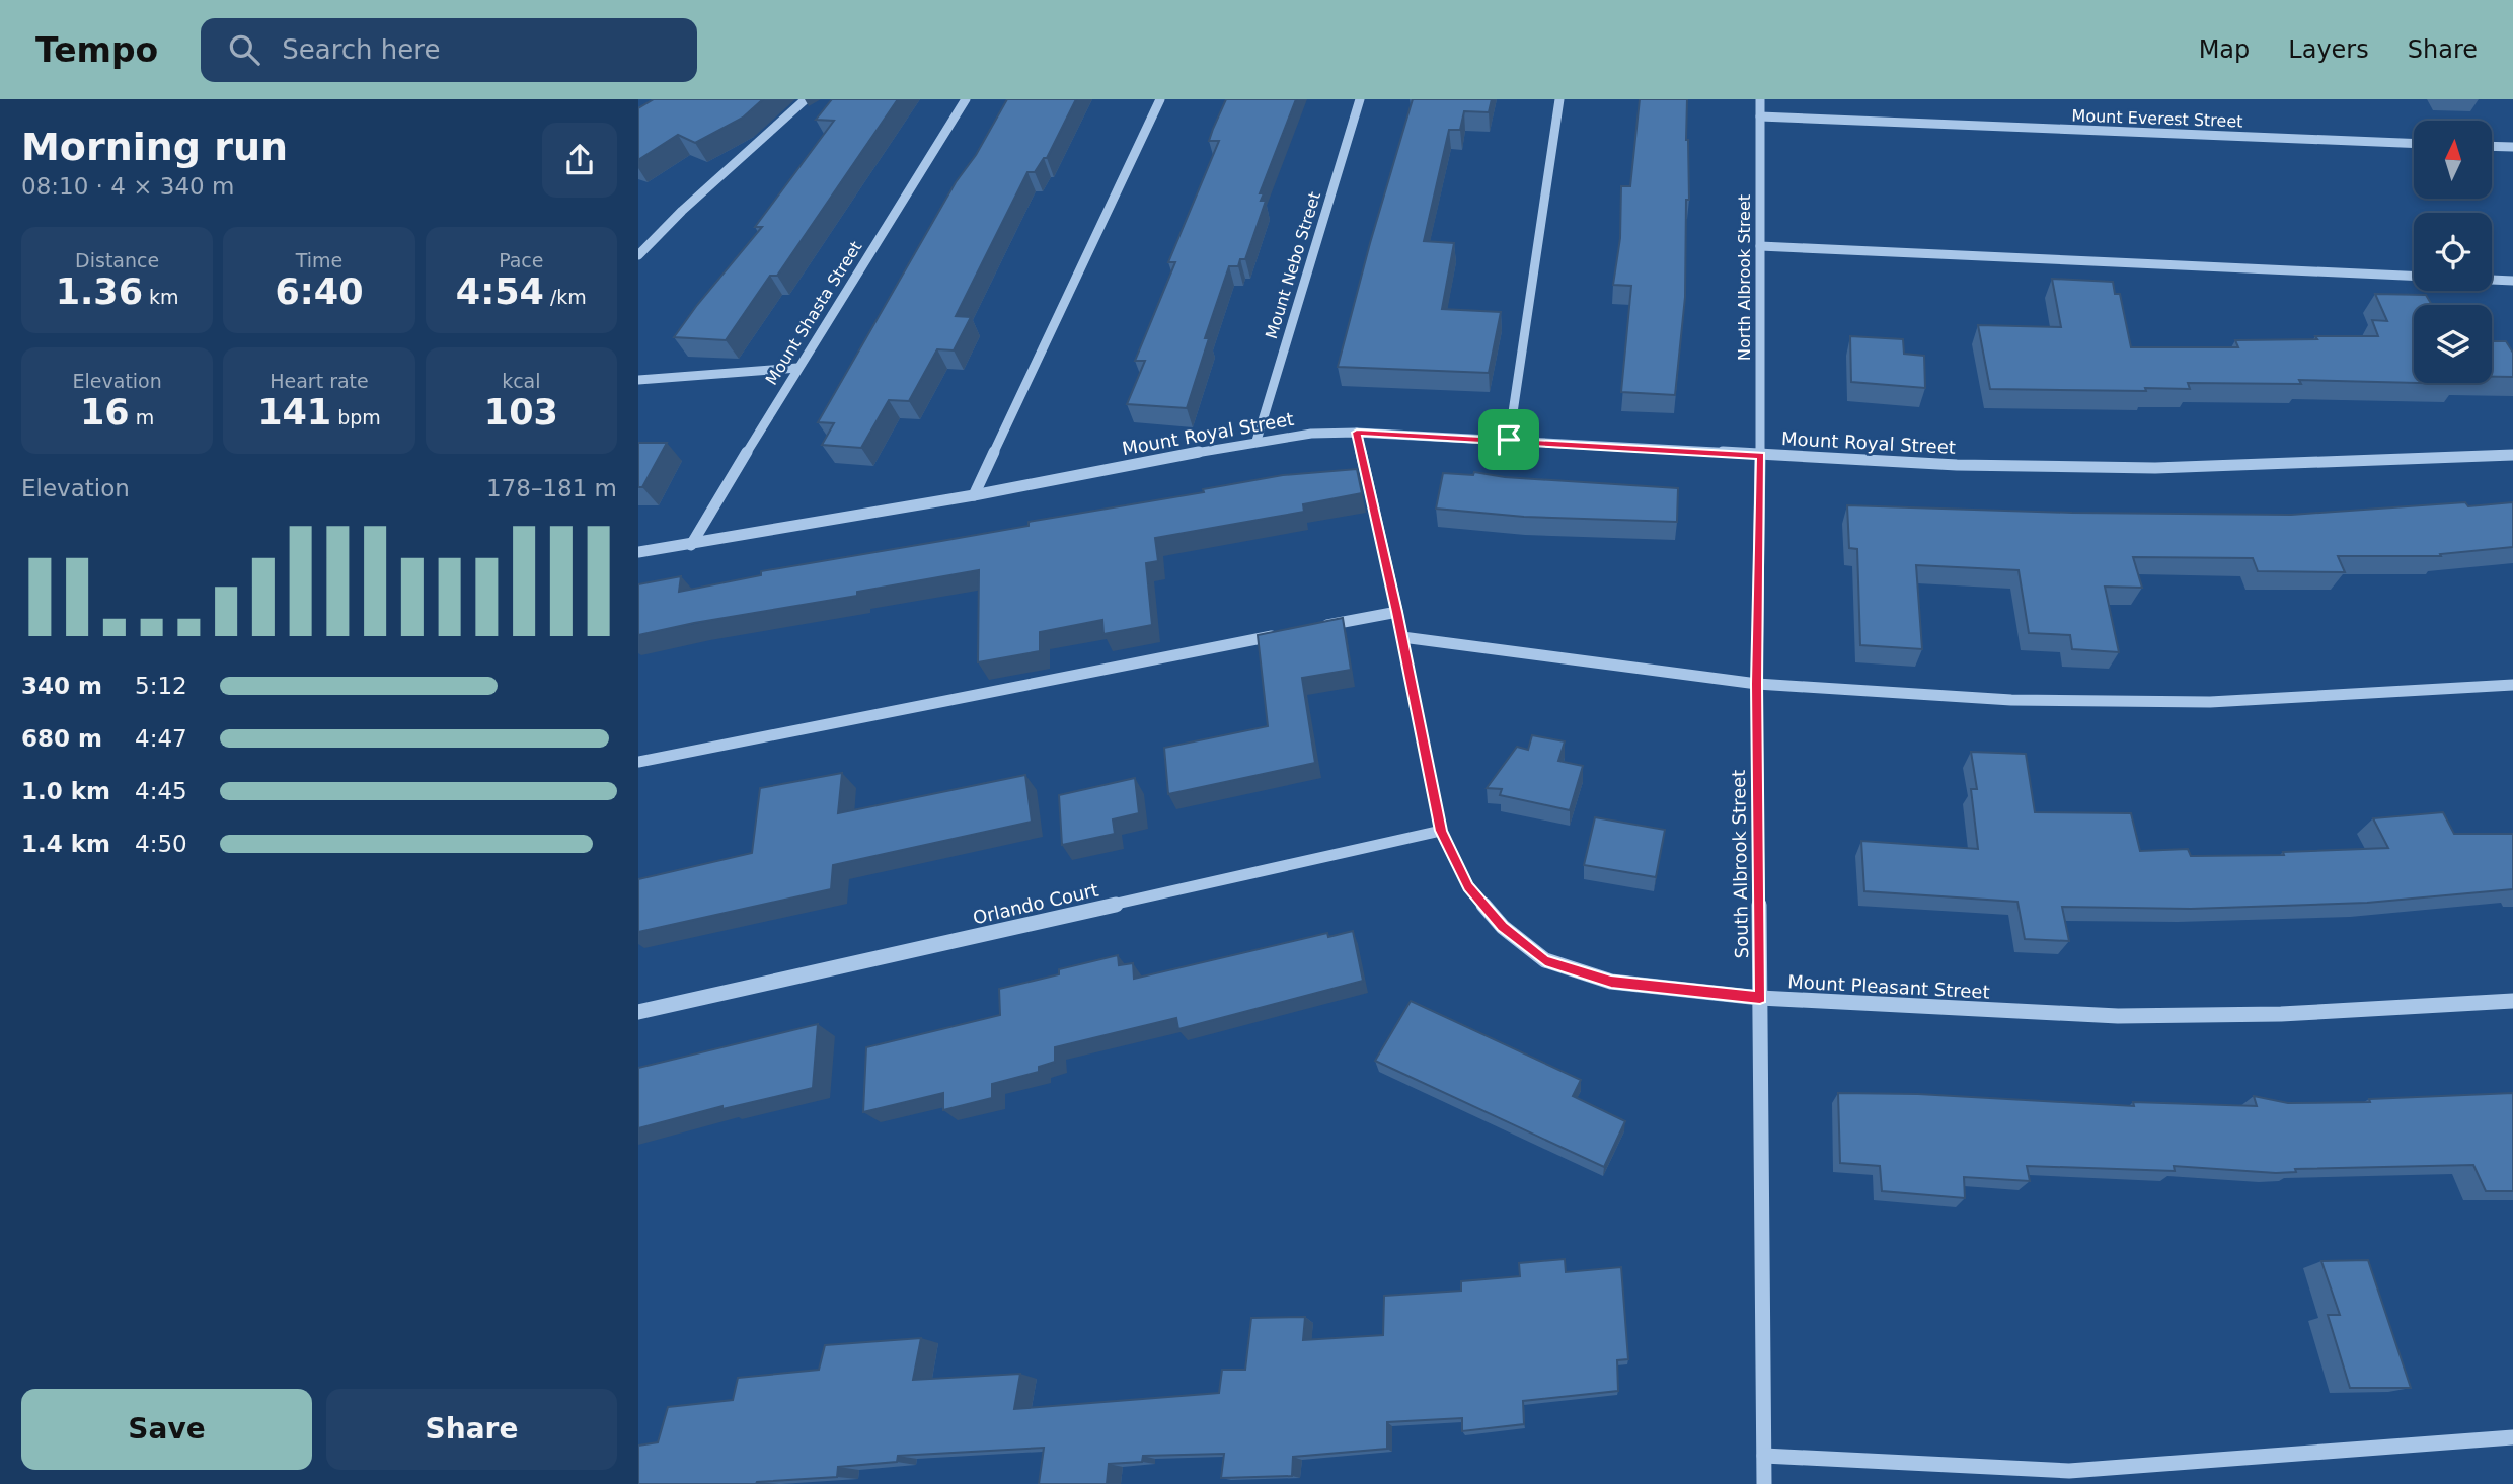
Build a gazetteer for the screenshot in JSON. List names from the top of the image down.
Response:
{
  "streets": {
    "street": [
      "Mount Everest Street",
      "Mount Nebo Street",
      "North Albrook Street",
      "Mount Shasta Street",
      "Mount Royal Street",
      "South Albrook Street",
      "Orlando Court",
      "Mount Pleasant Street"
    ]
  },
  "crossings": [
    ["Mount Everest Street", "North Albrook Street"],
    ["Mount Nebo Street", "Mount Royal Street"],
    ["North Albrook Street", "Mount Royal Street"],
    ["North Albrook Street", "South Albrook Street"],
    ["Mount Shasta Street", "Mount Royal Street"],
    ["Mount Royal Street", "South Albrook Street"],
    ["Mount Royal Street", "Mount Pleasant Street"],
    ["South Albrook Street", "Mount Pleasant Street"],
    ["Orlando Court", "Mount Pleasant Street"]
  ],
  "north": "top",
  "page": {
    "header": "Tempo",
    "search": "Search here",
    "nav": ["Map", "Layers", "Share"],
    "heading": ["Morning run", "08:10 · 4 × 340 m"],
    "stats": [
      ["Distance", "1.36 km"],
      ["Time", "6:40"],
      ["Pace", "4:54 /km"],
      ["Elevation", "16 m"],
      ["Heart rate", "141 bpm"],
      ["kcal", "103"]
    ],
    "chart": ["Elevation", "178–181 m"],
    "list": [
      {
        "name": "340 m",
        "note": "5:12"
      },
      {
        "name": "680 m",
        "note": "4:47"
      },
      {
        "name": "1.0 km",
        "note": "4:45"
      },
      {
        "name": "1.4 km",
        "note": "4:50"
      }
    ],
    "buttons": ["Save", "Share"]
  }
}
